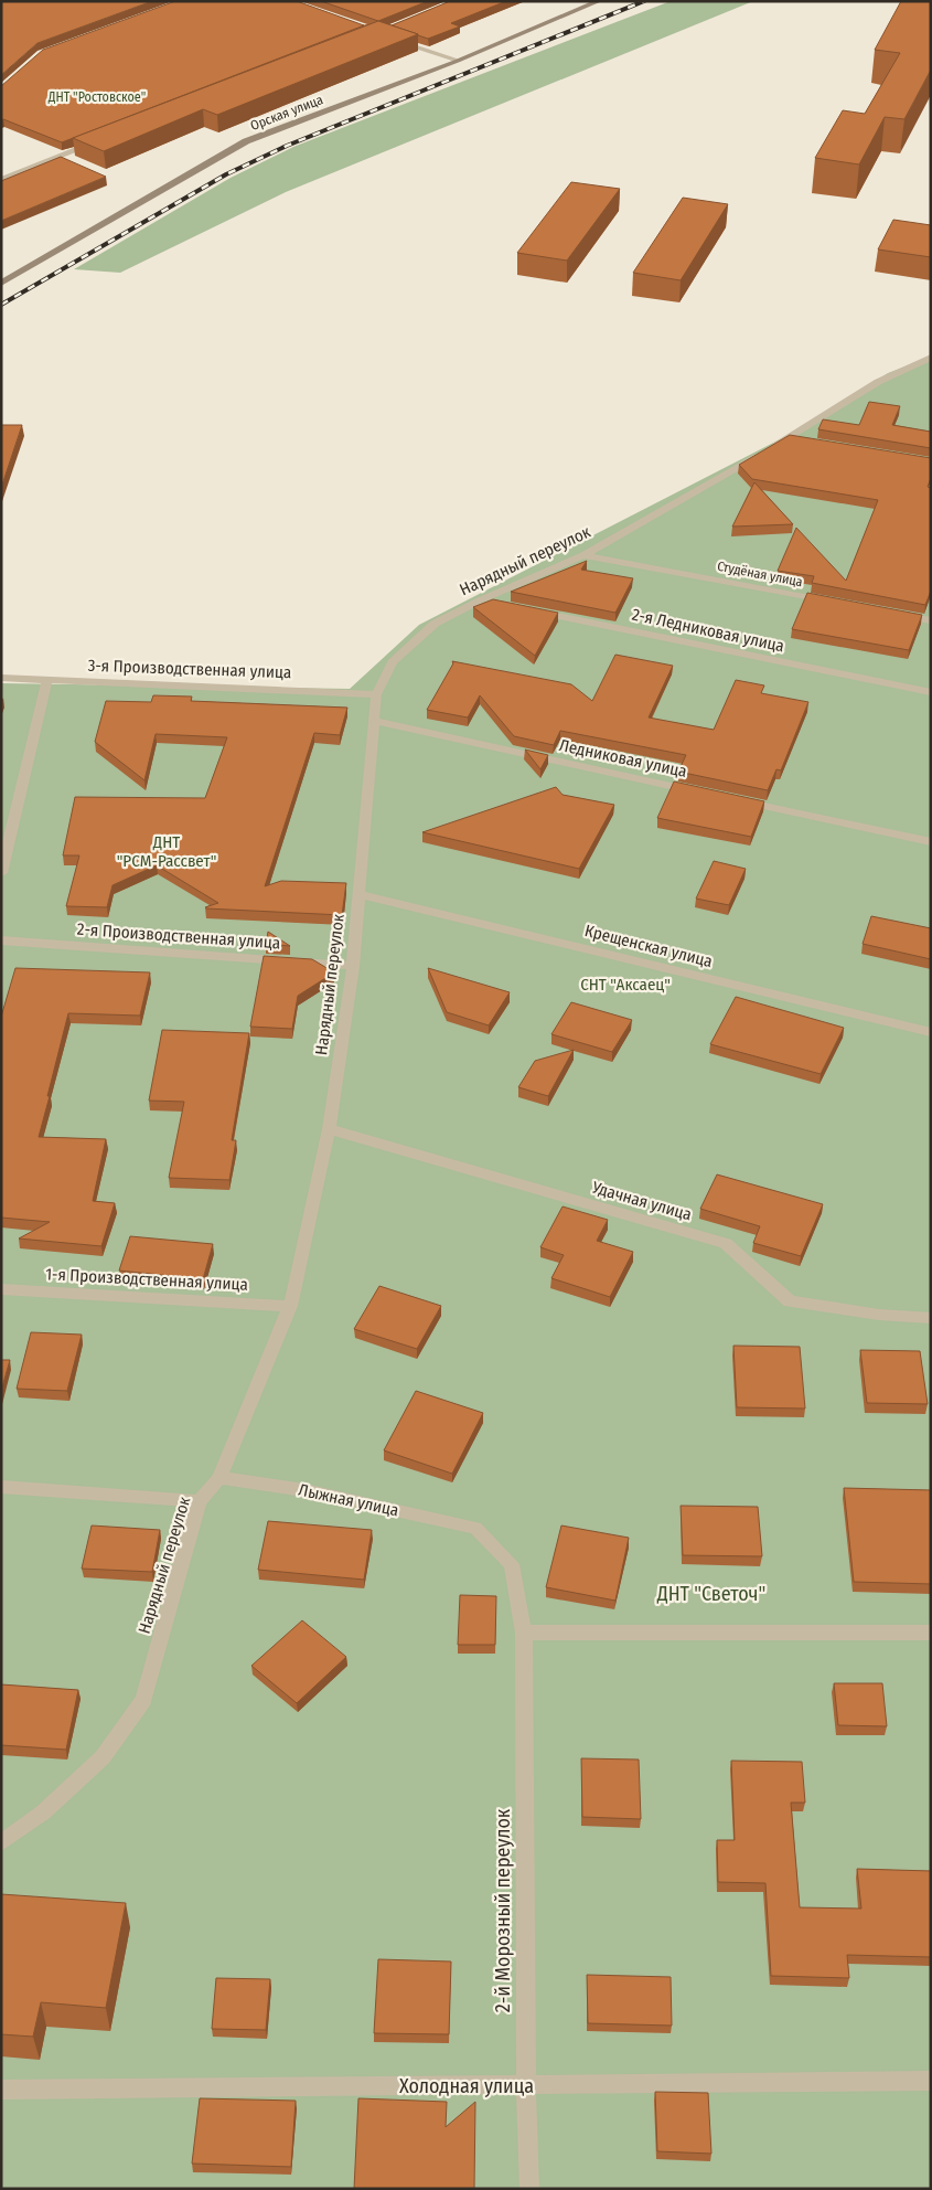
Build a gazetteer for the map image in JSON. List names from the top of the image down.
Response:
{
  "streets": {
    "main road": ["Орская улица"],
    "street": [
      "Нарядный переулок",
      "Студёная улица",
      "2-я Ледниковая улица",
      "3-я Производственная улица",
      "Ледниковая улица",
      "2-я Производственная улица",
      "Крещенская улица",
      "Удачная улица",
      "1-я Производственная улица",
      "Лыжная улица",
      "2-й Морозный переулок",
      "Холодная улица"
    ]
  },
  "crossings": [
    ["Нарядный переулок", "Студёная улица"],
    ["Нарядный переулок", "3-я Производственная улица"],
    ["Нарядный переулок", "Ледниковая улица"],
    ["Нарядный переулок", "2-я Производственная улица"],
    ["Нарядный переулок", "Крещенская улица"],
    ["Нарядный переулок", "Удачная улица"],
    ["Нарядный переулок", "1-я Производственная улица"],
    ["Нарядный переулок", "Лыжная улица"],
    ["Лыжная улица", "2-й Морозный переулок"],
    ["2-й Морозный переулок", "Холодная улица"]
  ],
  "parks": [
    "ДНТ \"Ростовское\"",
    "ДНТ \"РСМ-Рассвет\"",
    "СНТ \"Аксаец\"",
    "ДНТ \"Светоч\""
  ]
}
